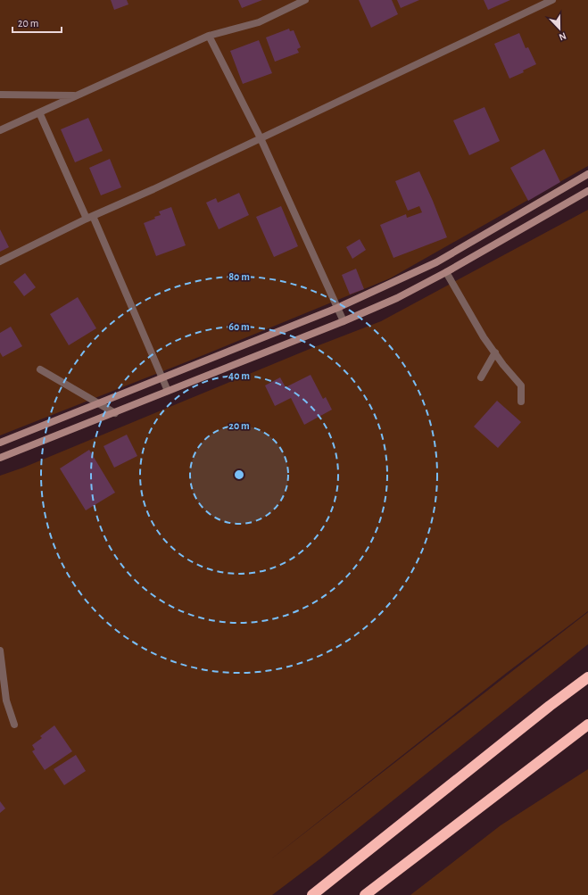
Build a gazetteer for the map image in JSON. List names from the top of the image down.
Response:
{
  "scale_bar": "20 m",
  "north": "bottom",
  "rings": [
    "80 m",
    "60 m",
    "40 m",
    "20 m"
  ]
}
